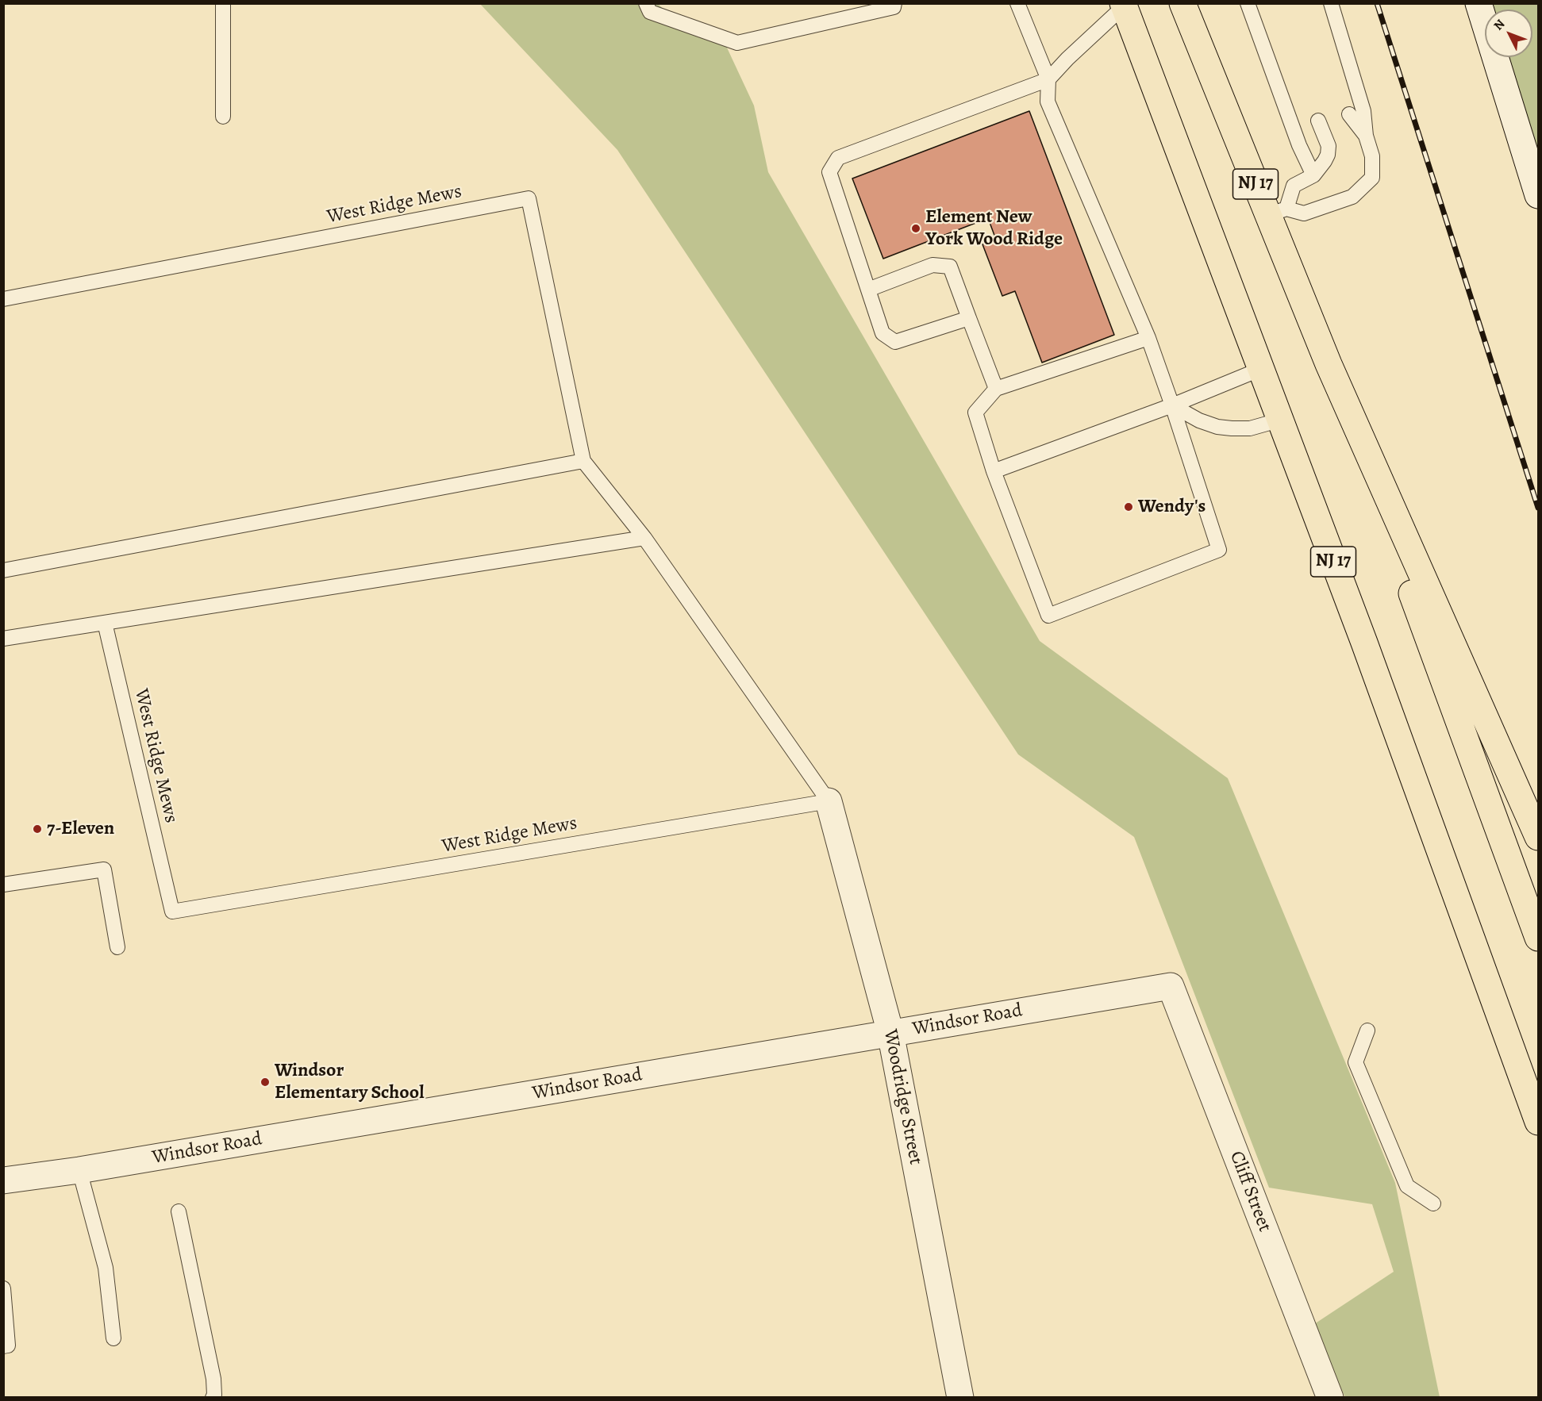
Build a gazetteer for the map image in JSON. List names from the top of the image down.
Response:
{
  "streets": {
    "highway": ["NJ 17"],
    "street": ["Windsor Road", "Woodridge Street", "Cliff Street"],
    "lane": ["West Ridge Mews"]
  },
  "crossings": [
    ["West Ridge Mews", "Woodridge Street"],
    ["Windsor Road", "Woodridge Street"],
    ["Windsor Road", "Cliff Street"]
  ],
  "places": [
    "Element New York Wood Ridge",
    "Wendy's",
    "7-Eleven",
    "Windsor Elementary School"
  ],
  "north": "top left"
}
